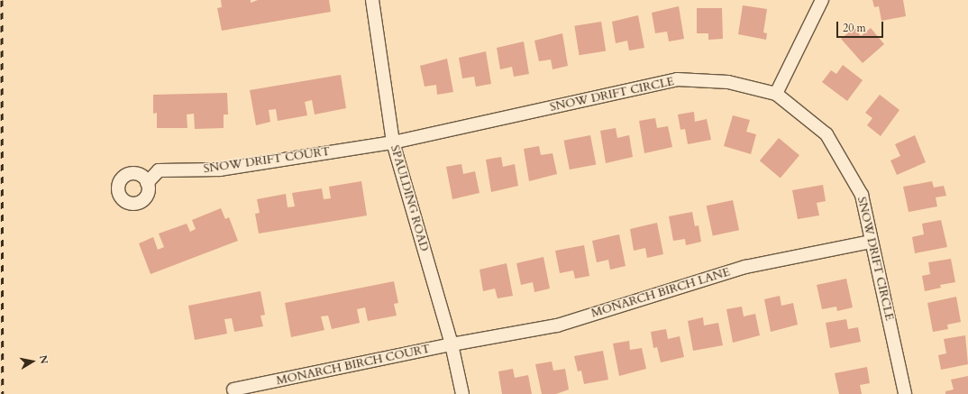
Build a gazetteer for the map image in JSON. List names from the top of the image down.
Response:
{
  "streets": {
    "street": [
      "SNOW DRIFT CIRCLE",
      "SNOW DRIFT COURT",
      "SPAULDING ROAD",
      "MONARCH BIRCH LANE",
      "MONARCH BIRCH COURT"
    ]
  },
  "crossings": [
    ["SNOW DRIFT CIRCLE", "SNOW DRIFT COURT"],
    ["SNOW DRIFT CIRCLE", "SPAULDING ROAD"],
    ["SNOW DRIFT CIRCLE", "MONARCH BIRCH LANE"],
    ["SNOW DRIFT COURT", "SPAULDING ROAD"],
    ["SPAULDING ROAD", "MONARCH BIRCH LANE"],
    ["SPAULDING ROAD", "MONARCH BIRCH COURT"],
    ["MONARCH BIRCH LANE", "MONARCH BIRCH COURT"]
  ],
  "scale_bar": "20 m",
  "north": "right"
}
